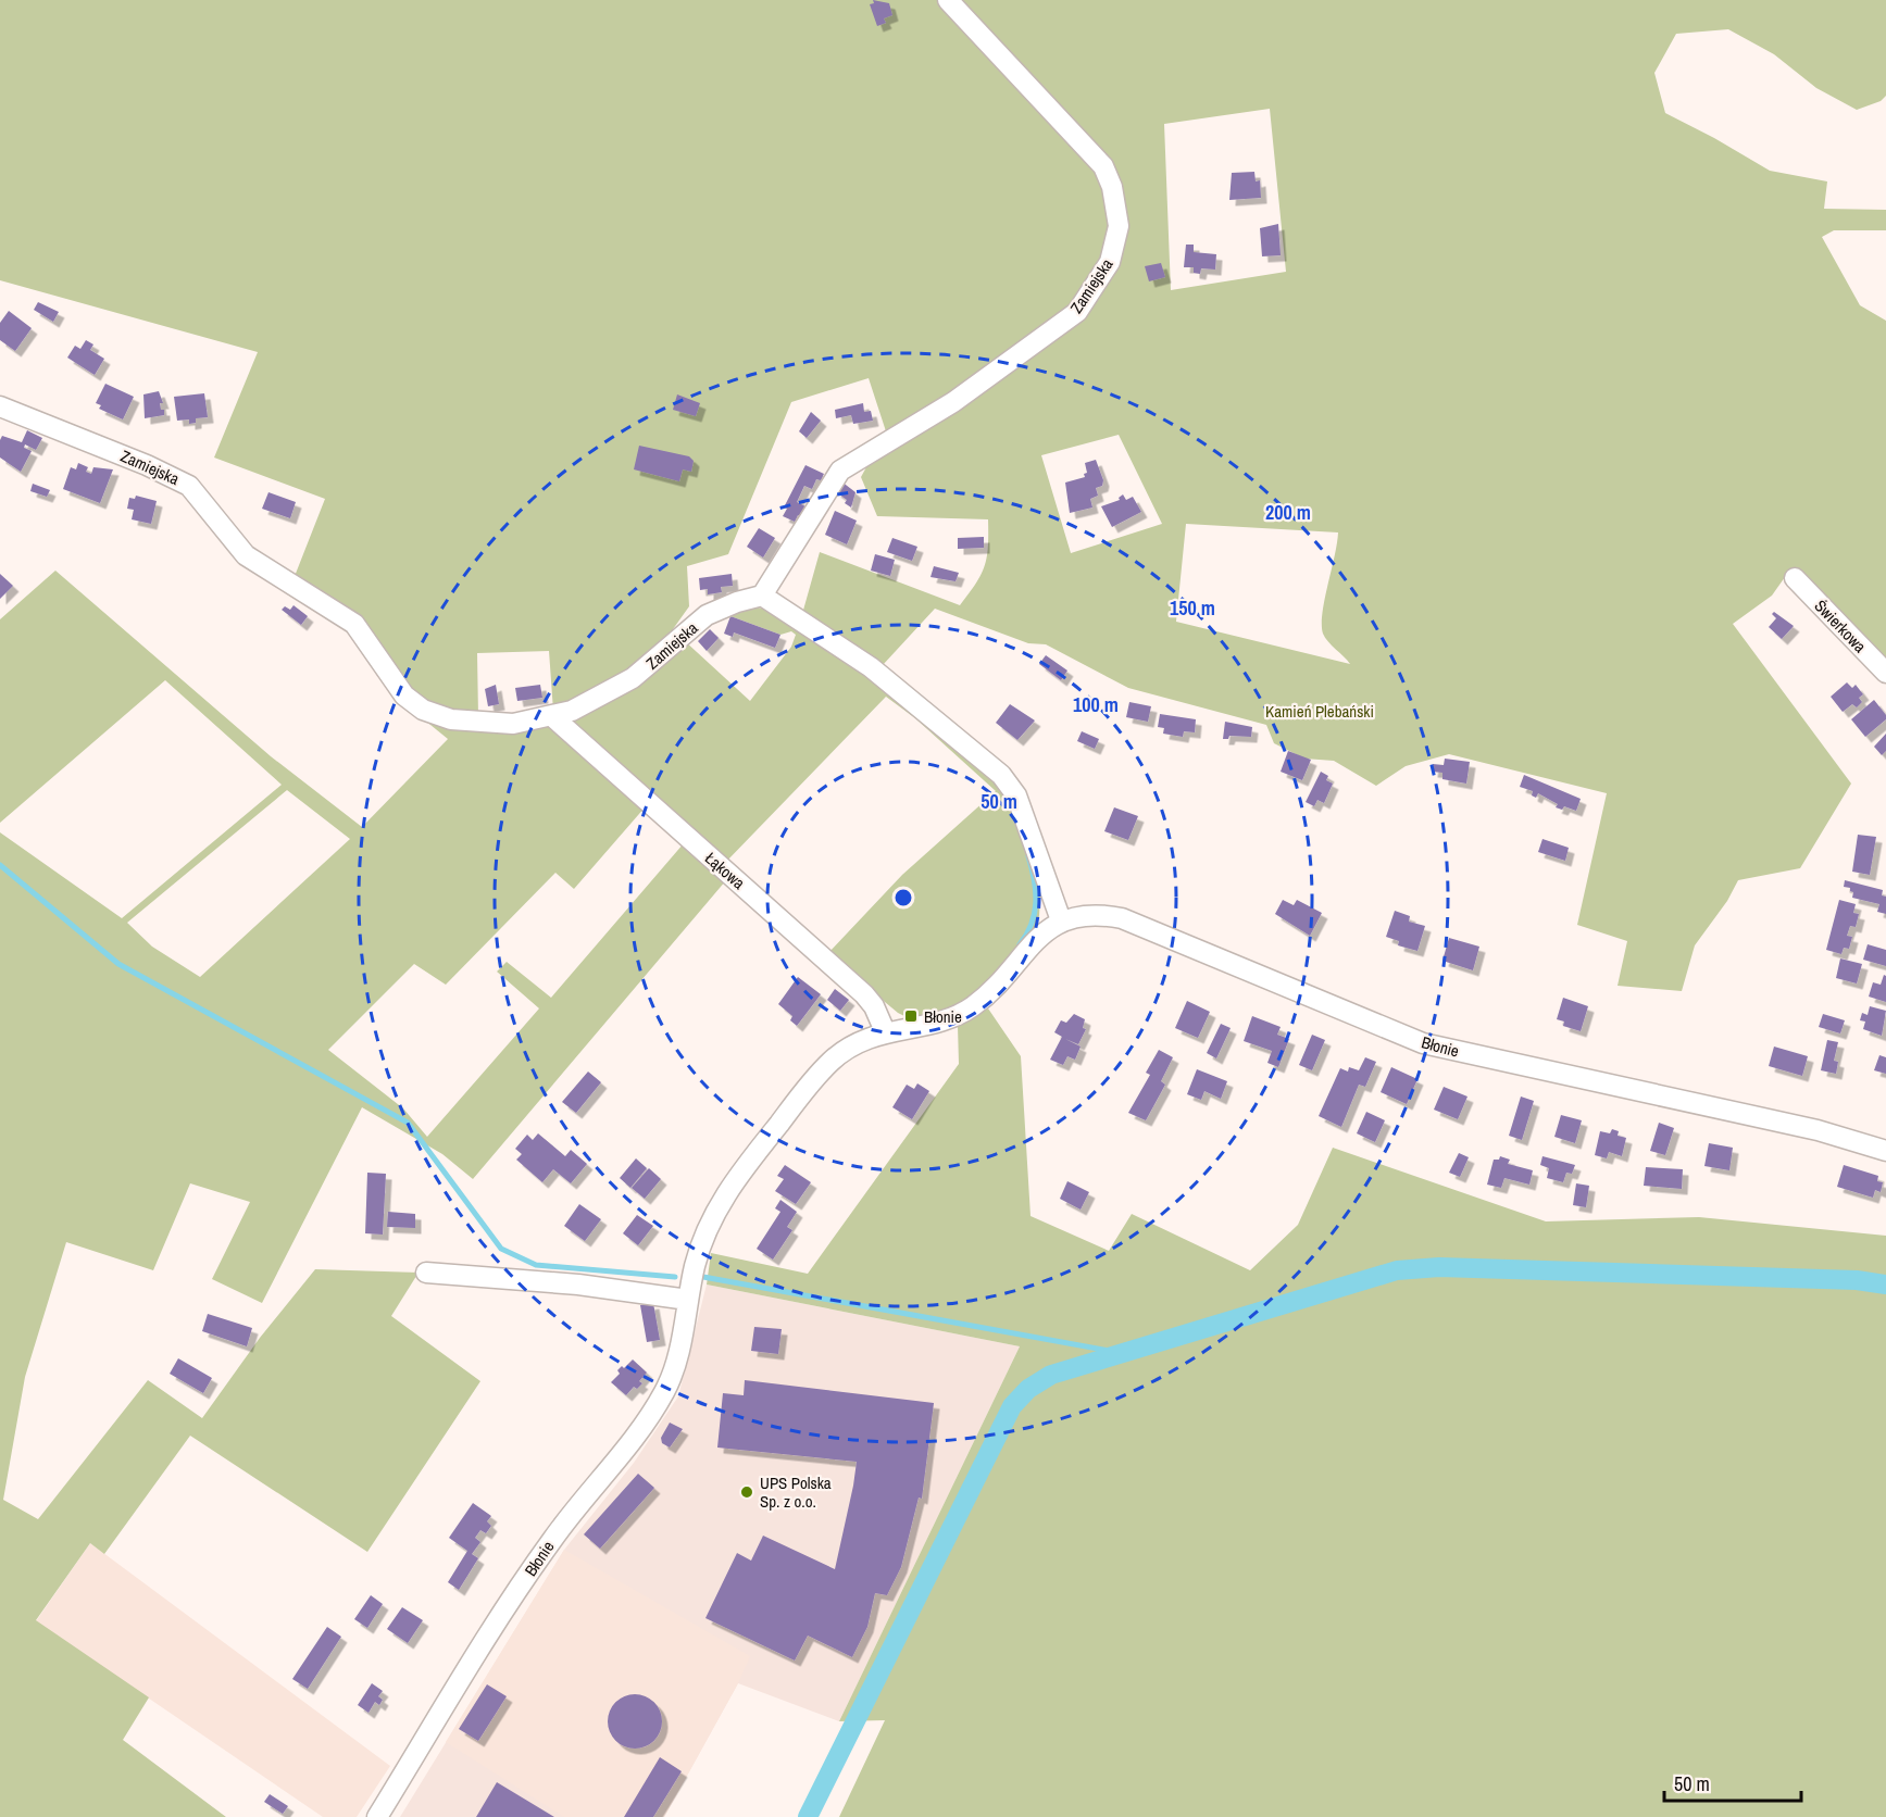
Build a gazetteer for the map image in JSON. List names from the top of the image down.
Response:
{
  "streets": {
    "street": [
      "Zamiejska",
      "Świerkowa",
      "Łąkowa",
      "Błonie"
    ]
  },
  "crossings": [
    ["Zamiejska", "Łąkowa"],
    ["Łąkowa", "Błonie"]
  ],
  "parks": ["Kamień Plebański"],
  "places": {
    "transit": ["Błonie"],
    "other": ["UPS Polska Sp. z o.o."]
  },
  "scale_bar": "50 m",
  "rings": [
    "200 m",
    "150 m",
    "100 m",
    "50 m"
  ]
}
